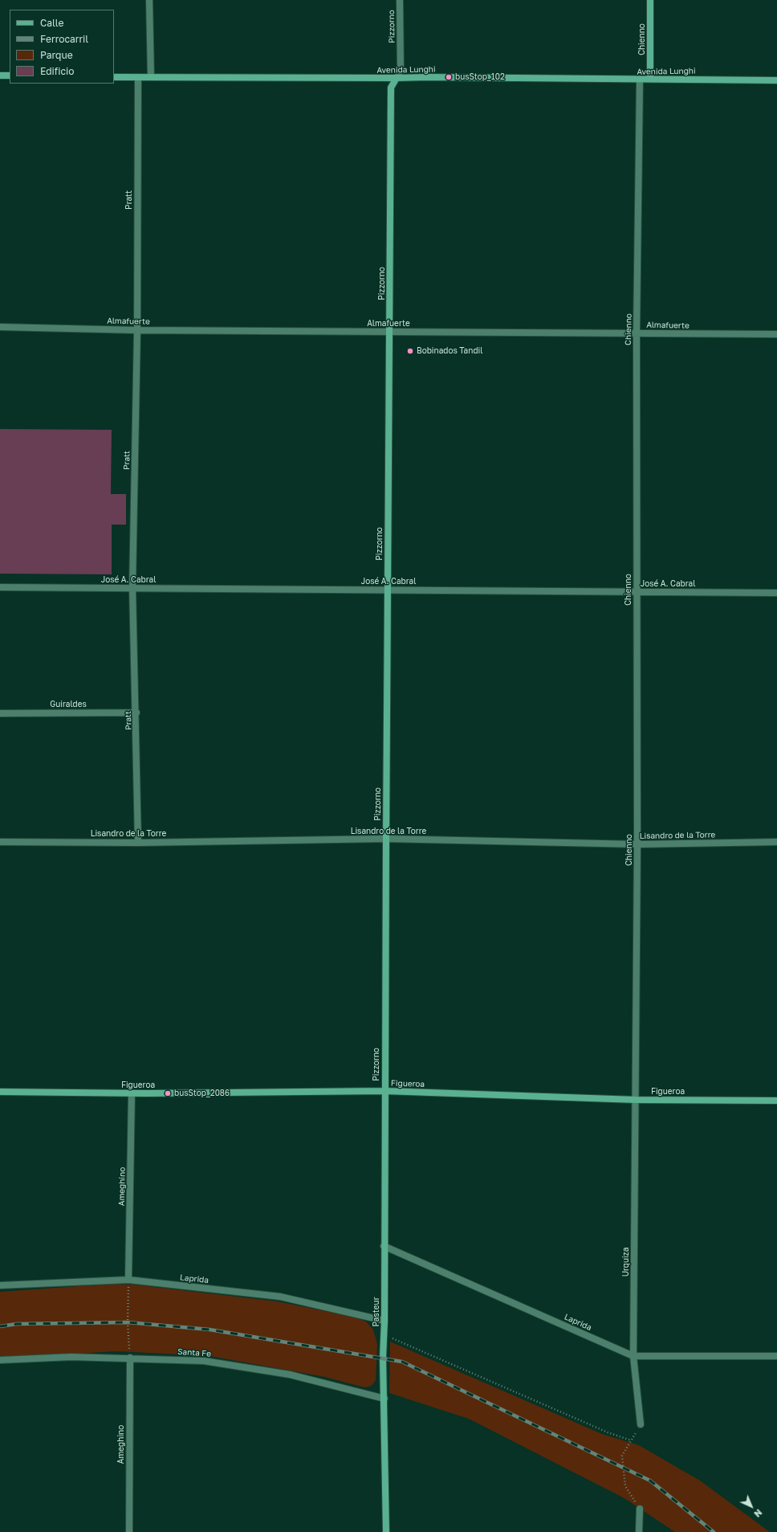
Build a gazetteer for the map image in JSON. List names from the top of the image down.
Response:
{
  "streets": {
    "street": [
      "Pizzorno",
      "Chienno",
      "Avenida Lunghi",
      "Pratt",
      "Almafuerte",
      "José A. Cabral",
      "Guiraldes",
      "Lisandro de la Torre",
      "Figueroa",
      "Ameghino",
      "Urquiza",
      "Laprida",
      "Pasteur",
      "Santa Fe"
    ]
  },
  "crossings": [
    ["Pizzorno", "Avenida Lunghi"],
    ["Pizzorno", "Almafuerte"],
    ["Pizzorno", "José A. Cabral"],
    ["Pizzorno", "Lisandro de la Torre"],
    ["Pizzorno", "Figueroa"],
    ["Pizzorno", "Pasteur"],
    ["Chienno", "Avenida Lunghi"],
    ["Chienno", "Almafuerte"],
    ["Chienno", "José A. Cabral"],
    ["Chienno", "Lisandro de la Torre"],
    ["Chienno", "Figueroa"],
    ["Chienno", "Urquiza"],
    ["Avenida Lunghi", "Pratt"],
    ["Pratt", "Almafuerte"],
    ["Pratt", "José A. Cabral"],
    ["Pratt", "Guiraldes"],
    ["Pratt", "Lisandro de la Torre"],
    ["Figueroa", "Ameghino"],
    ["Figueroa", "Urquiza"],
    ["Figueroa", "Pasteur"],
    ["Ameghino", "Laprida"],
    ["Ameghino", "Santa Fe"],
    ["Urquiza", "Laprida"],
    ["Laprida", "Pasteur"],
    ["Pasteur", "Santa Fe"]
  ],
  "places": ["busStop_102", "Bobinados Tandil", "busStop_2086"],
  "legend": [
    "Calle",
    "Ferrocarril",
    "Parque",
    "Edificio"
  ],
  "north": "bottom right"
}
